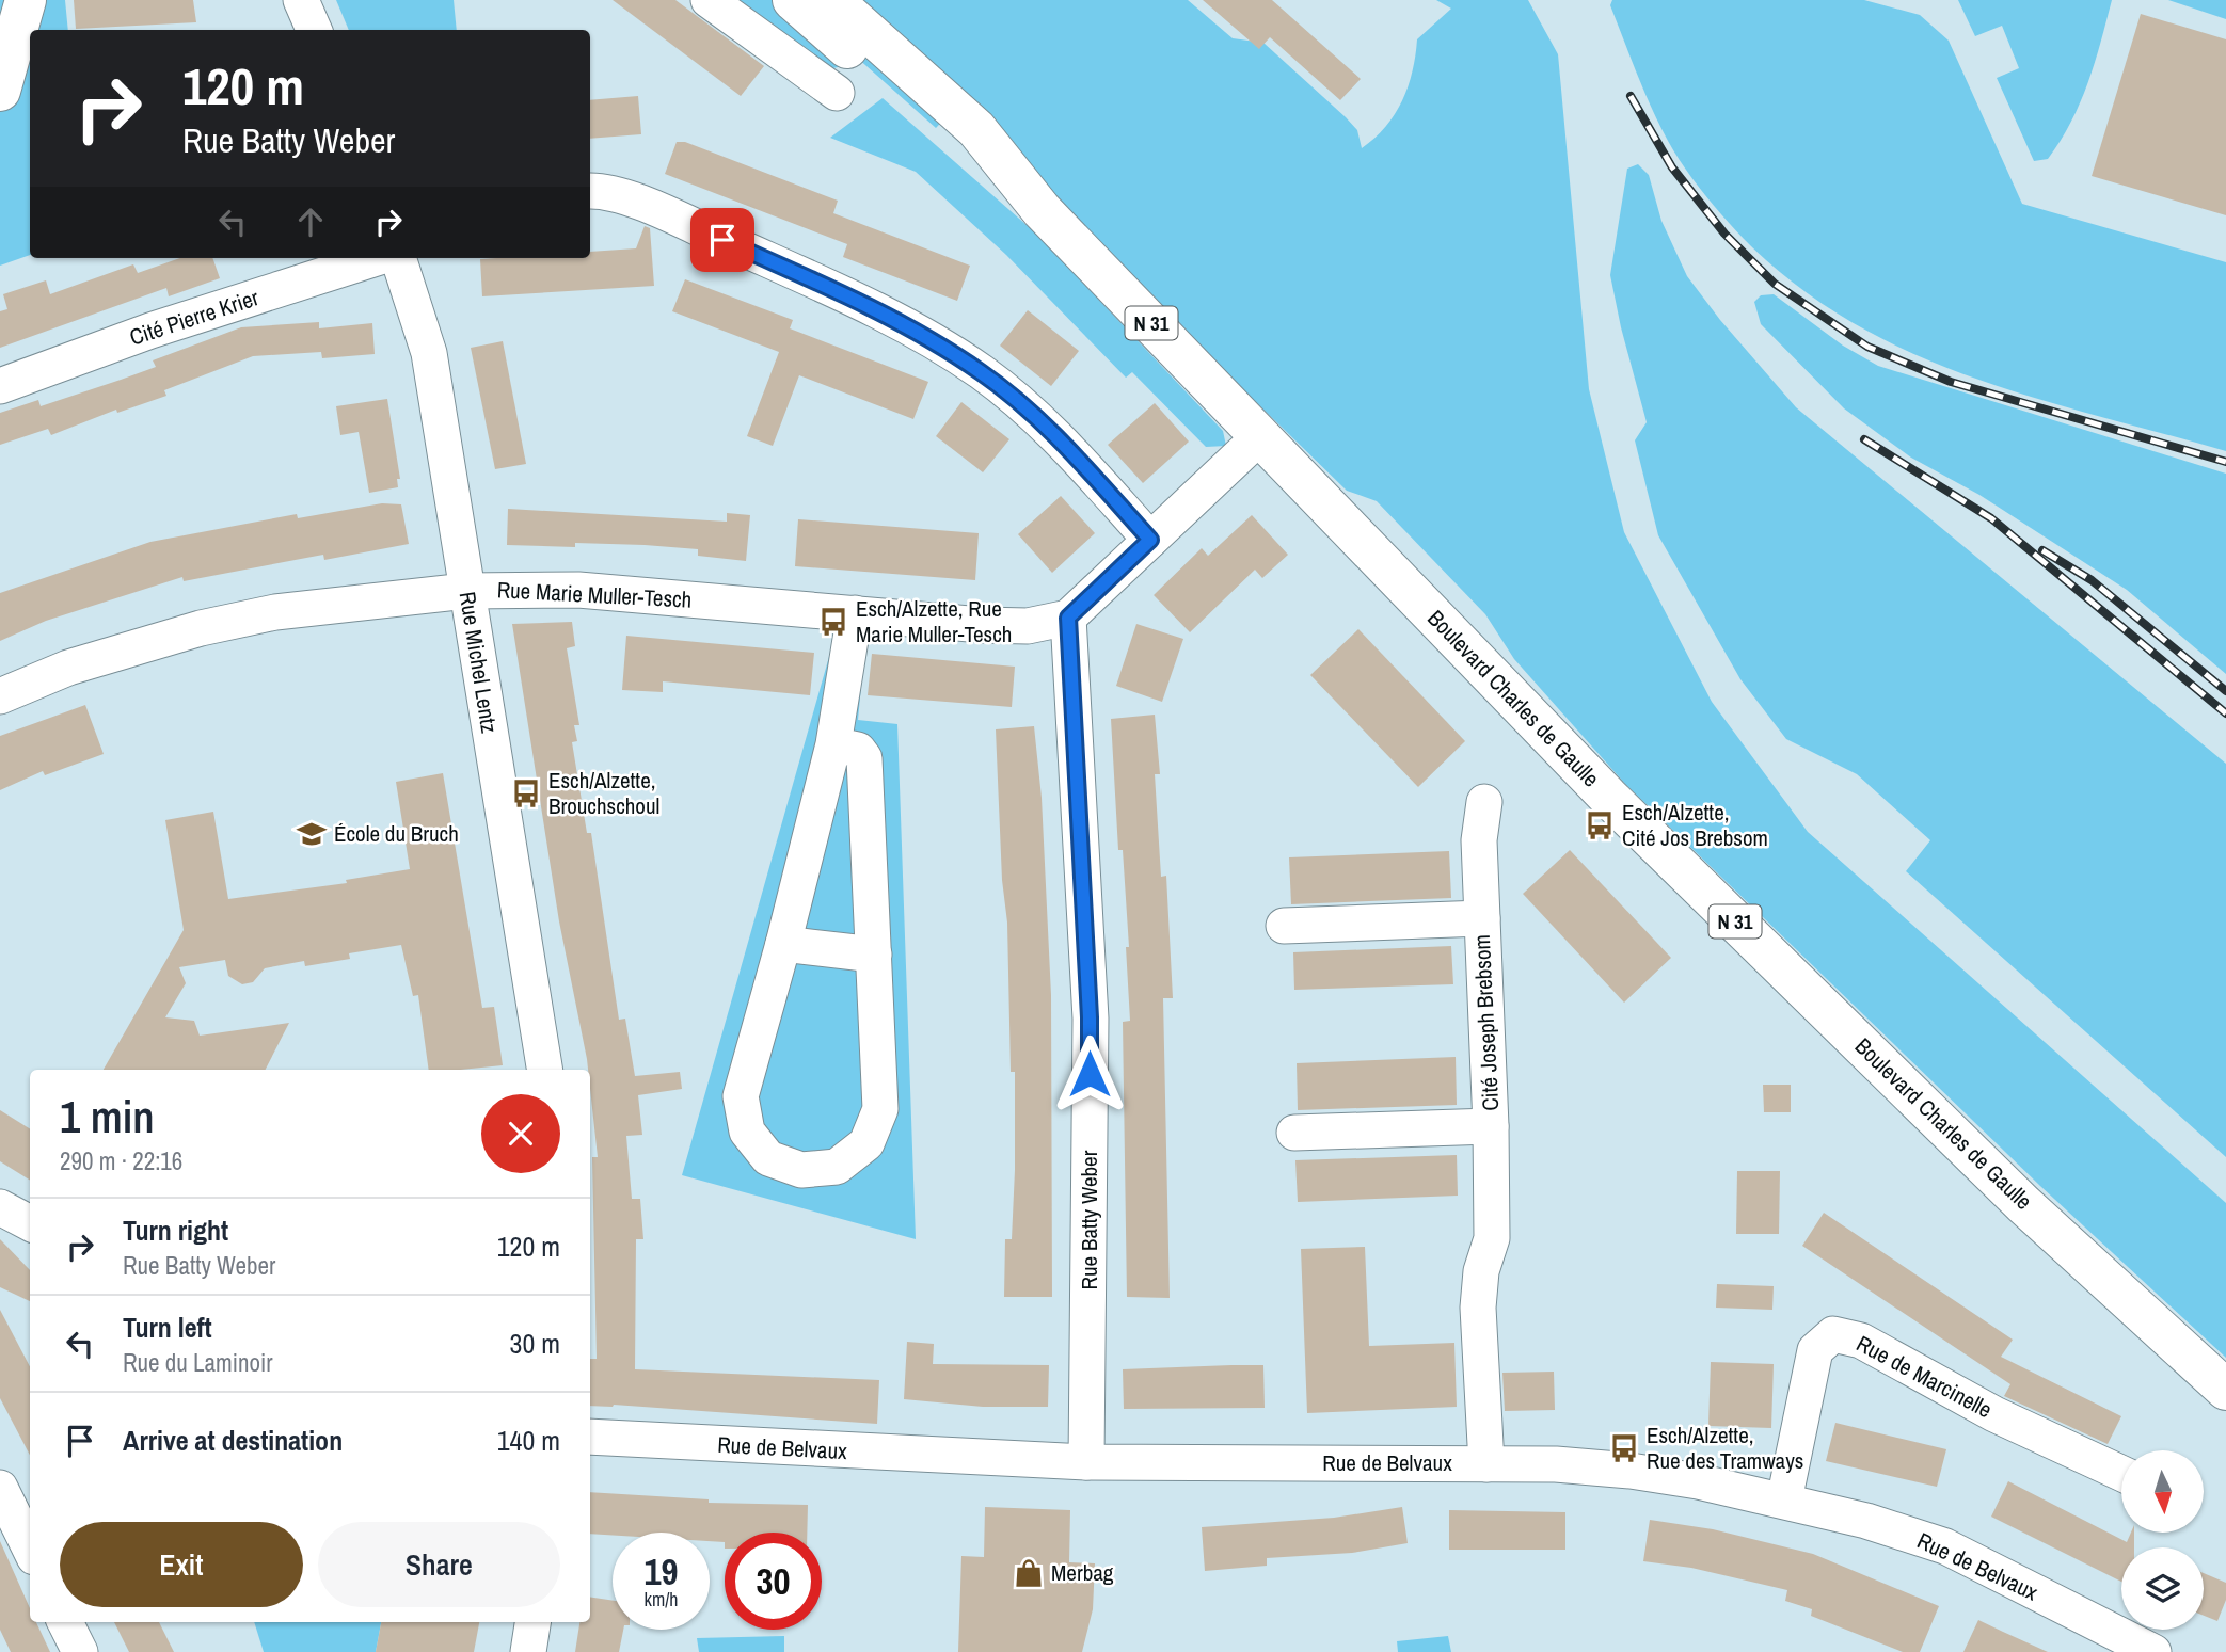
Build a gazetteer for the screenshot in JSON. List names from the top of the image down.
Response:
{
  "streets": {
    "main road": ["N 31", "Boulevard Charles de Gaulle"],
    "street": [
      "Cité Pierre Krier",
      "Rue Marie Muller-Tesch",
      "Rue Michel Lentz",
      "Cité Joseph Brebsom",
      "Rue Batty Weber",
      "Rue de Marcinelle",
      "Rue de Belvaux"
    ]
  },
  "crossings": [
    ["Rue Marie Muller-Tesch", "Rue Michel Lentz"],
    ["Rue Marie Muller-Tesch", "Rue Batty Weber"],
    ["Cité Joseph Brebsom", "Rue de Belvaux"],
    ["Rue Batty Weber", "Rue de Belvaux"],
    ["Rue de Marcinelle", "Rue de Belvaux"]
  ],
  "places": {
    "bus stop": [
      "Esch/Alzette, Rue Marie Muller-Tesch",
      "Esch/Alzette, Brouchschoul",
      "Esch/Alzette, Cité Jos Brebsom",
      "Esch/Alzette, Rue des Tramways"
    ],
    "school or university": ["École du Bruch"],
    "shop": ["Merbag"]
  },
  "north": "bottom",
  "page": {
    "turn": ["120 m", "Rue Batty Weber"],
    "heading": ["1 min", "290 m · 22:16"],
    "list": [
      {
        "name": "Turn right",
        "note": "Rue Batty Weber",
        "value": "120 m"
      },
      {
        "name": "Turn left",
        "note": "Rue du Laminoir",
        "value": "30 m"
      },
      {
        "name": "Arrive at destination",
        "value": "140 m"
      }
    ],
    "buttons": ["Exit", "Share"],
    "speed": "19 km/h",
    "limit": "30"
  }
}
